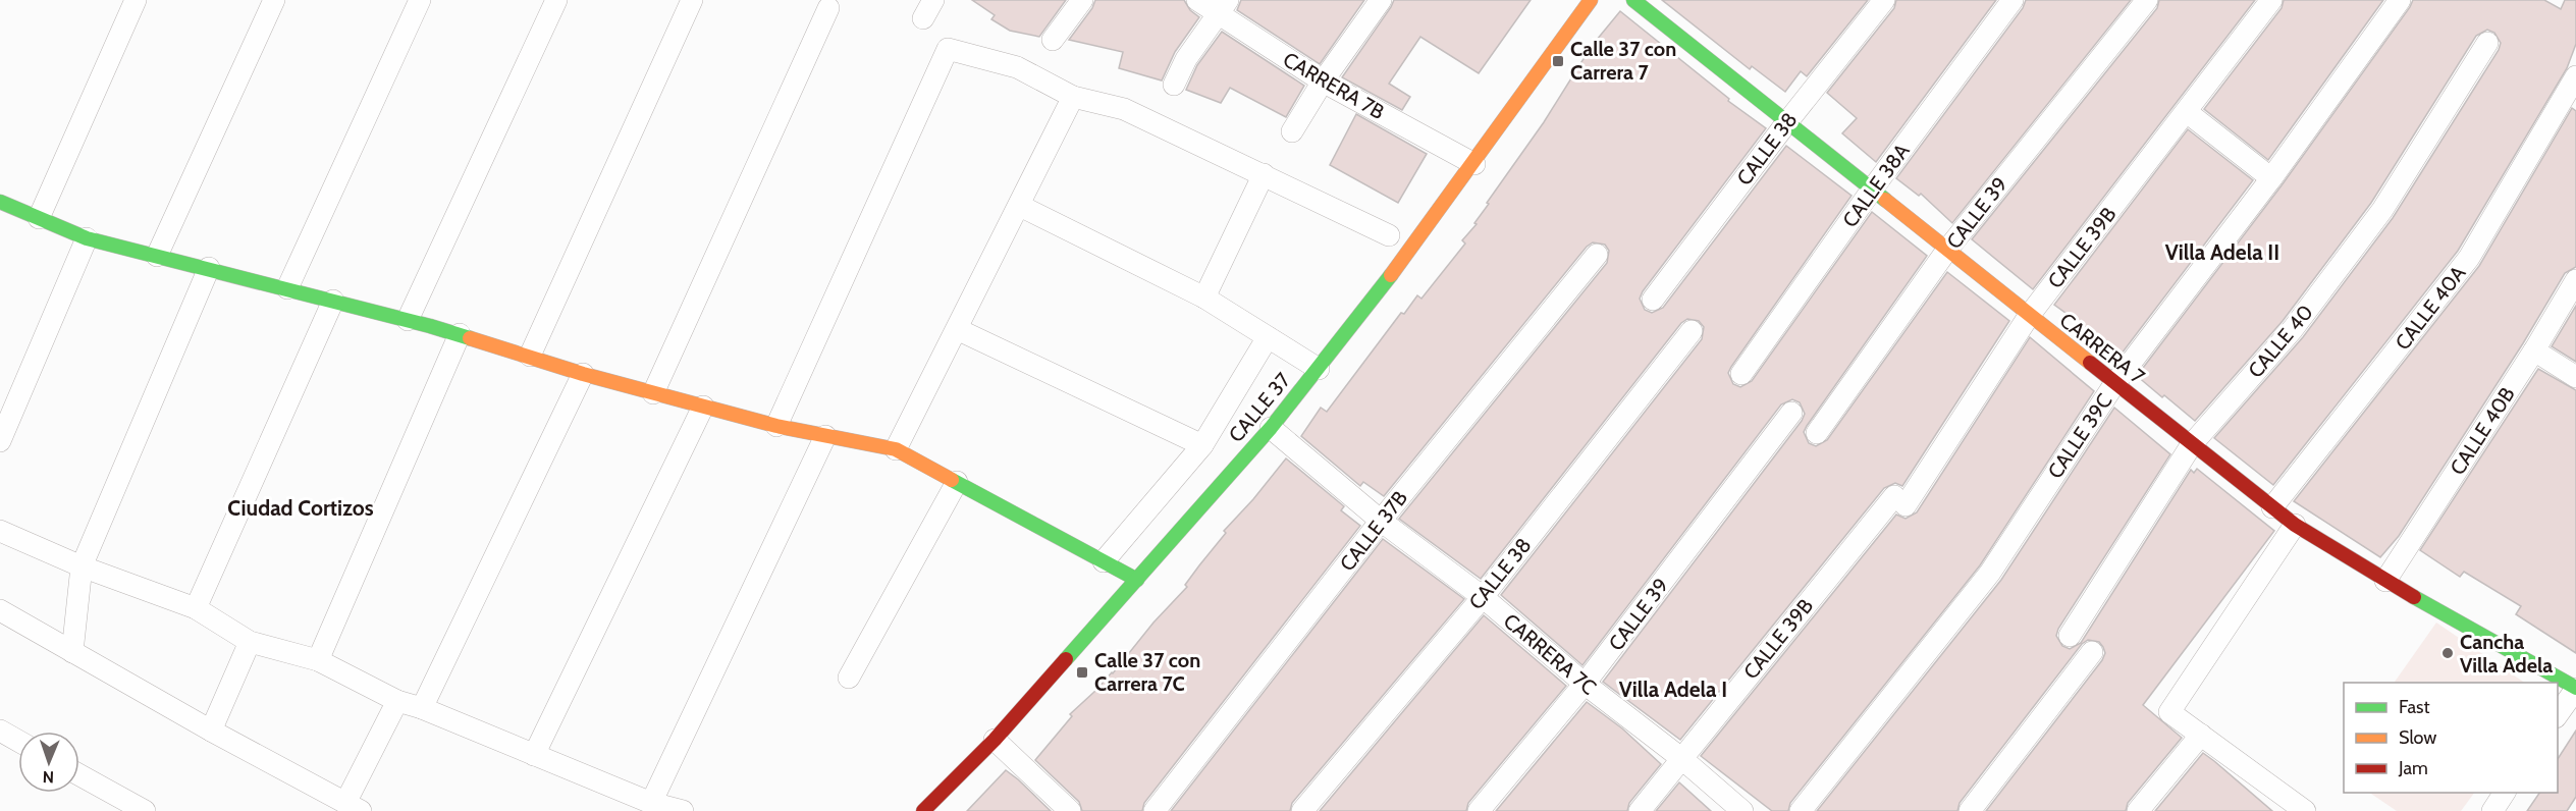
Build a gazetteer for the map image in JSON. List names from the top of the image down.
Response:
{
  "streets": {
    "street": [
      "CARRERA 7B",
      "CALLE 38",
      "CALLE 38A",
      "CALLE 39",
      "CALLE 39B",
      "CALLE 40A",
      "CALLE 40",
      "CARRERA 7",
      "CALLE 37",
      "CALLE 40B",
      "CALLE 39C",
      "CALLE 37B",
      "CARRERA 7C"
    ]
  },
  "crossings": [
    ["CARRERA 7B", "CALLE 37"],
    ["CALLE 38", "CARRERA 7"],
    ["CALLE 38", "CARRERA 7C"],
    ["CALLE 38A", "CARRERA 7"],
    ["CALLE 39", "CARRERA 7"],
    ["CALLE 39", "CARRERA 7C"],
    ["CALLE 39B", "CARRERA 7"],
    ["CALLE 39B", "CARRERA 7C"],
    ["CALLE 40A", "CARRERA 7"],
    ["CALLE 40", "CARRERA 7"],
    ["CARRERA 7", "CALLE 40B"],
    ["CARRERA 7", "CALLE 39C"],
    ["CALLE 37", "CARRERA 7C"],
    ["CALLE 37B", "CARRERA 7C"]
  ],
  "districts": ["Villa Adela II", "Ciudad Cortizos", "Villa Adela I"],
  "places": {
    "transit": ["Calle 37 con Carrera 7", "Calle 37 con Carrera 7C"],
    "other": ["Cancha Villa Adela"]
  },
  "legend": ["Fast", "Slow", "Jam"],
  "north": "bottom"
}
